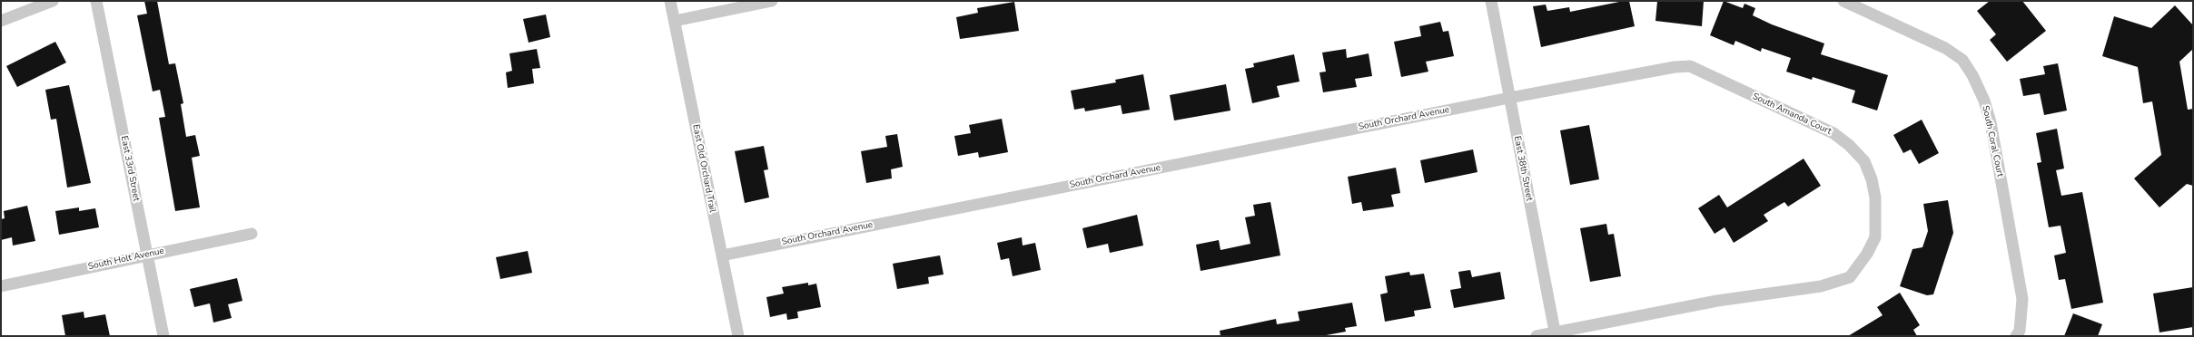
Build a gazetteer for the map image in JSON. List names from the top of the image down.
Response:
{
  "streets": {
    "street": [
      "South Amanda Court",
      "South Orchard Avenue",
      "South Coral Court",
      "East 33rd Street",
      "East Old Orchard Trail",
      "East 38th Street",
      "South Holt Avenue"
    ]
  },
  "crossings": [
    ["South Amanda Court", "South Orchard Avenue"],
    ["South Amanda Court", "East 38th Street"],
    ["South Orchard Avenue", "East Old Orchard Trail"],
    ["South Orchard Avenue", "East 38th Street"],
    ["East 33rd Street", "South Holt Avenue"]
  ]
}
